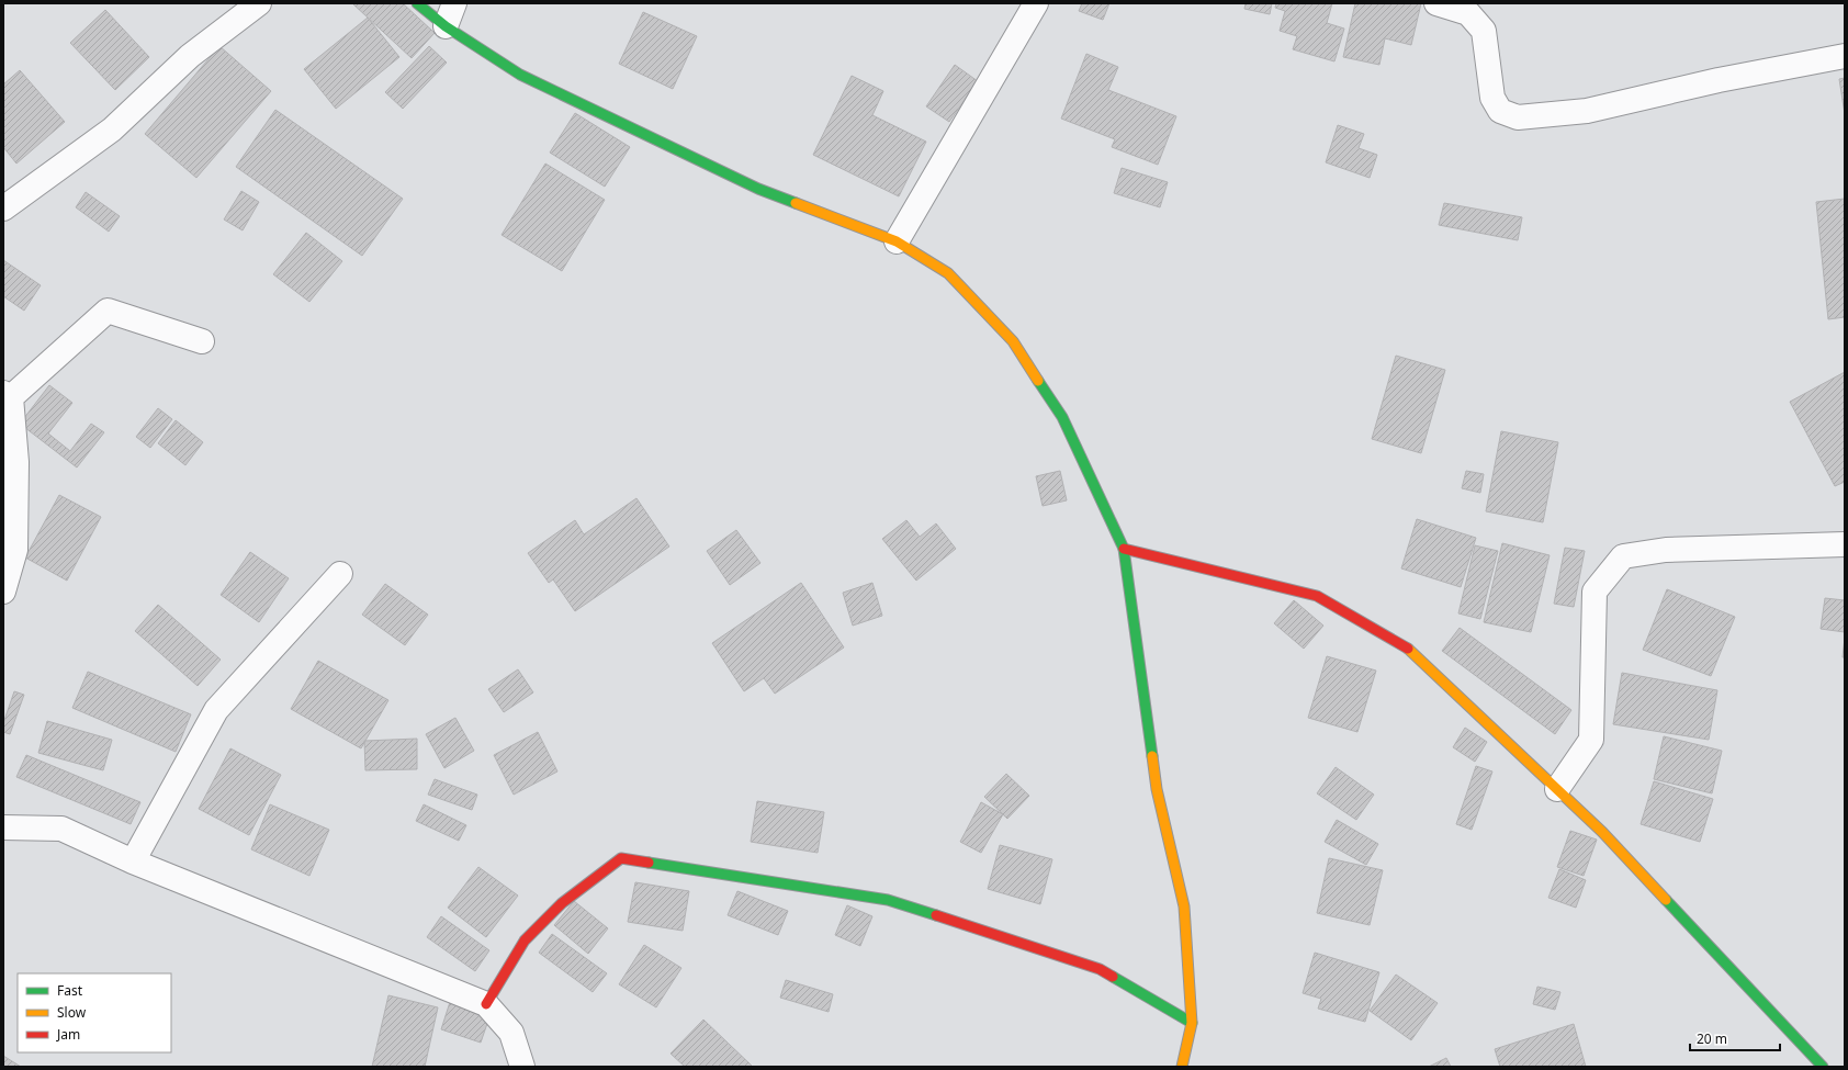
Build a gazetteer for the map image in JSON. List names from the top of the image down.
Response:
{
  "legend": ["Fast", "Slow", "Jam"],
  "scale_bar": "20 m"
}
